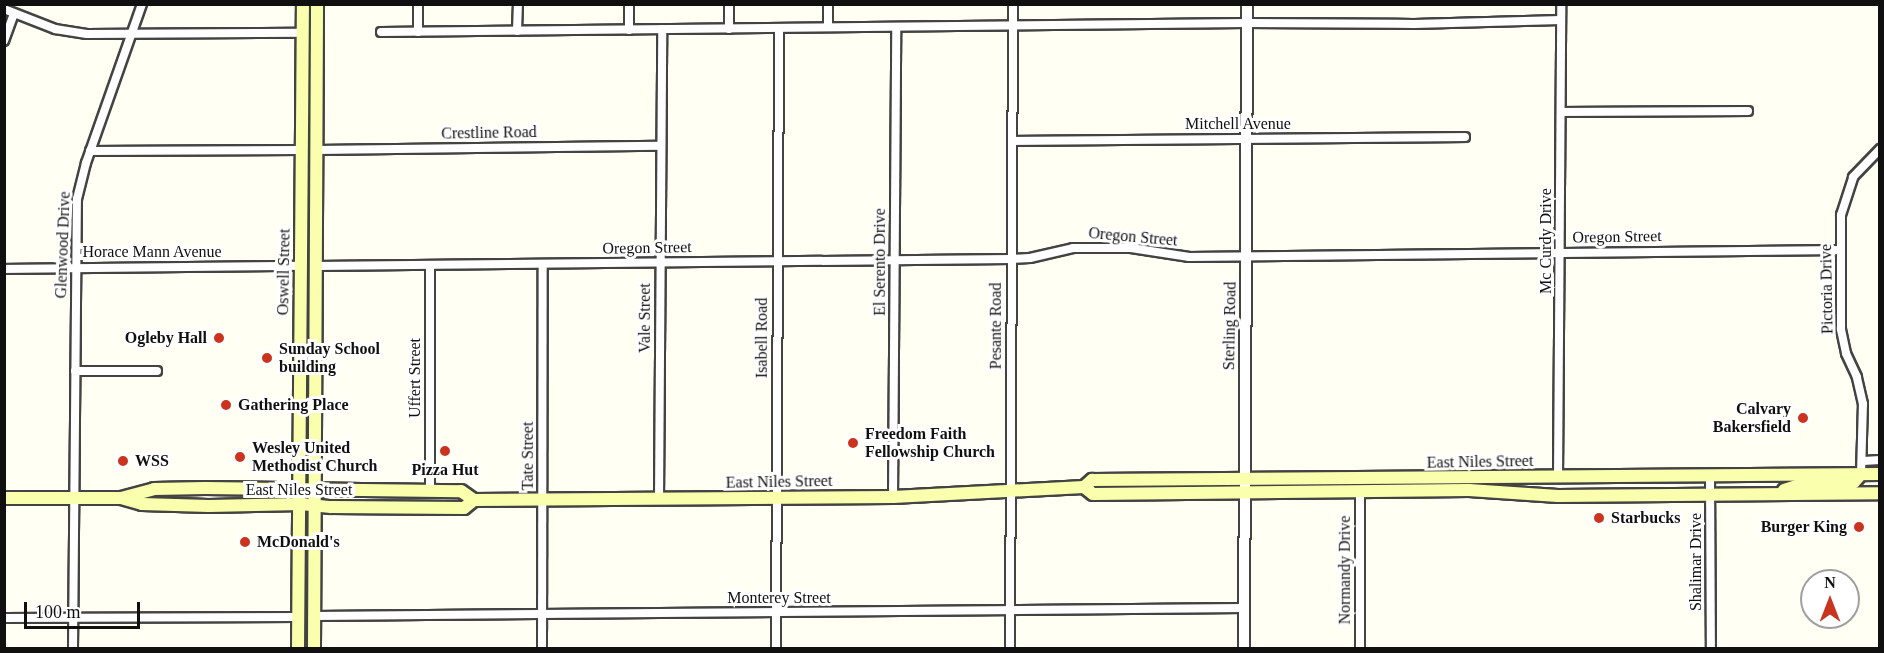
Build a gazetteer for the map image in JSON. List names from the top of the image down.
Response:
{
  "streets": {
    "main road": ["Oswell Street", "East Niles Street"],
    "street": [
      "Mitchell Avenue",
      "Crestline Road",
      "Oregon Street",
      "Mc Curdy Drive",
      "Glenwood Drive",
      "Horace Mann Avenue",
      "El Serento Drive",
      "Pictoria Drive",
      "Vale Street",
      "Pesante Road",
      "Sterling Road",
      "Isabell Road",
      "Uffert Street",
      "Tate Street",
      "Shalimar Drive",
      "Normandy Drive",
      "Monterey Street"
    ]
  },
  "crossings": [
    ["Mitchell Avenue", "Pesante Road"],
    ["Mitchell Avenue", "Sterling Road"],
    ["Crestline Road", "Oswell Street"],
    ["Crestline Road", "Vale Street"],
    ["Oregon Street", "Mc Curdy Drive"],
    ["Oregon Street", "El Serento Drive"],
    ["Oregon Street", "Oswell Street"],
    ["Oregon Street", "Pictoria Drive"],
    ["Oregon Street", "Vale Street"],
    ["Oregon Street", "Pesante Road"],
    ["Oregon Street", "Sterling Road"],
    ["Oregon Street", "Isabell Road"],
    ["Oregon Street", "Uffert Street"],
    ["Oregon Street", "Tate Street"],
    ["Mc Curdy Drive", "East Niles Street"],
    ["Glenwood Drive", "Horace Mann Avenue"],
    ["Glenwood Drive", "East Niles Street"],
    ["Horace Mann Avenue", "Oswell Street"],
    ["El Serento Drive", "East Niles Street"],
    ["Oswell Street", "East Niles Street"],
    ["Oswell Street", "Monterey Street"],
    ["Pictoria Drive", "East Niles Street"],
    ["Vale Street", "East Niles Street"],
    ["Pesante Road", "East Niles Street"],
    ["Pesante Road", "Monterey Street"],
    ["Sterling Road", "East Niles Street"],
    ["Sterling Road", "Monterey Street"],
    ["Isabell Road", "East Niles Street"],
    ["Isabell Road", "Monterey Street"],
    ["Uffert Street", "East Niles Street"],
    ["Tate Street", "East Niles Street"],
    ["Tate Street", "Monterey Street"],
    ["East Niles Street", "Shalimar Drive"],
    ["East Niles Street", "Normandy Drive"]
  ],
  "places": [
    "Ogleby Hall",
    "Sunday School building",
    "Gathering Place",
    "Calvary Bakersfield",
    "Freedom Faith Fellowship Church",
    "Pizza Hut",
    "Wesley United Methodist Church",
    "WSS",
    "Starbucks",
    "Burger King",
    "McDonald's"
  ],
  "scale_bar": "100 m",
  "north": "top"
}
